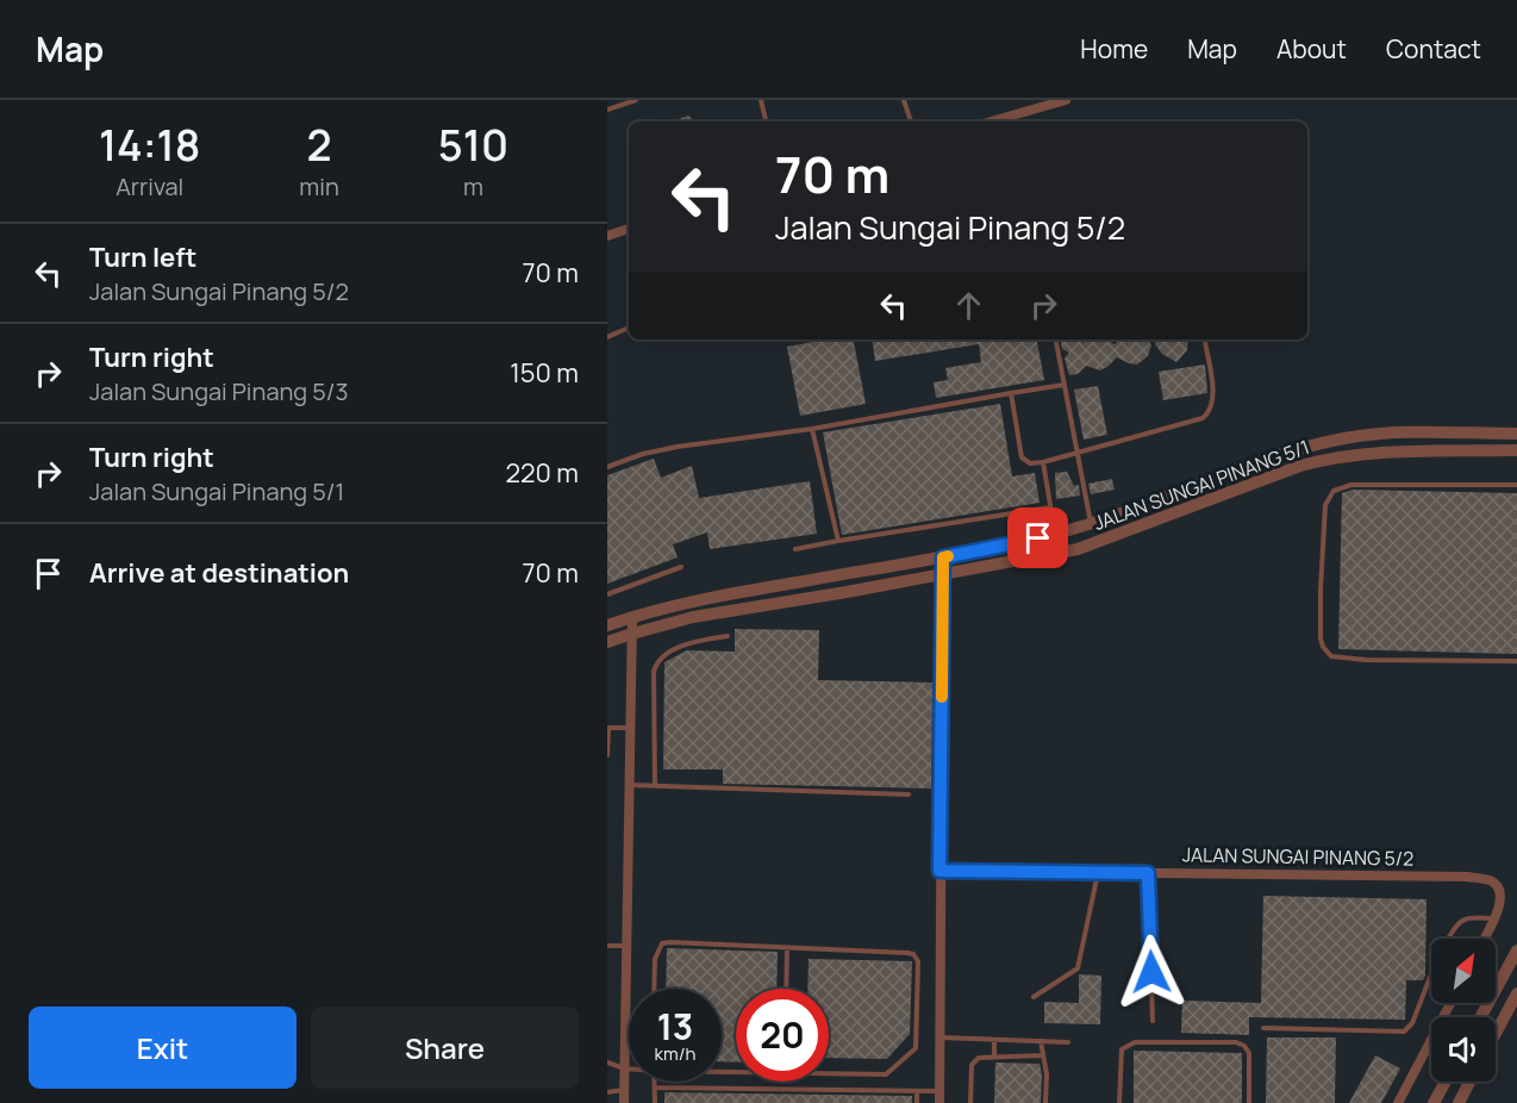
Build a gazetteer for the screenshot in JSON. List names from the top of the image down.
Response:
{
  "streets": {
    "street": ["JALAN SUNGAI PINANG 5/1", "JALAN SUNGAI PINANG 5/2"]
  },
  "north": "top right",
  "page": {
    "header": "Map",
    "nav": [
      "Home",
      "Map",
      "About",
      "Contact"
    ],
    "eta": [
      "14:18",
      "Arrival",
      "2",
      "min",
      "510",
      "m"
    ],
    "turn": ["70 m", "Jalan Sungai Pinang 5/2"],
    "list": [
      {
        "name": "Turn left",
        "note": "Jalan Sungai Pinang 5/2",
        "value": "70 m"
      },
      {
        "name": "Turn right",
        "note": "Jalan Sungai Pinang 5/3",
        "value": "150 m"
      },
      {
        "name": "Turn right",
        "note": "Jalan Sungai Pinang 5/1",
        "value": "220 m"
      },
      {
        "name": "Arrive at destination",
        "value": "70 m"
      }
    ],
    "speed": "13 km/h",
    "limit": "20",
    "buttons": ["Exit", "Share"]
  }
}
